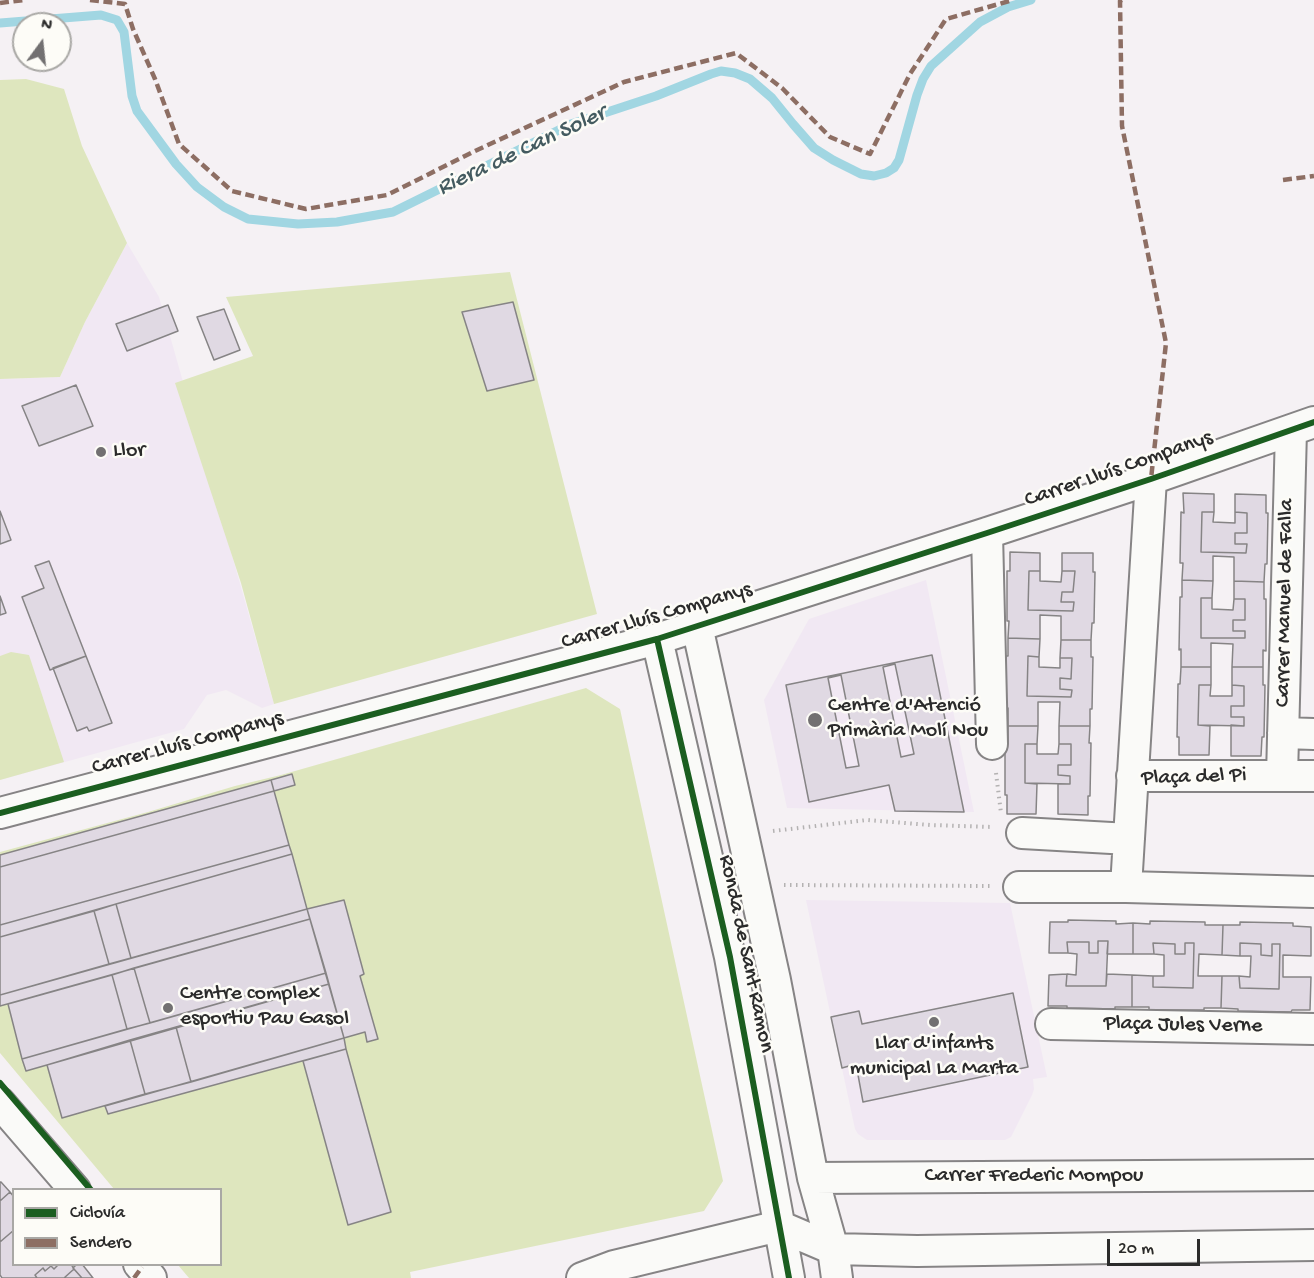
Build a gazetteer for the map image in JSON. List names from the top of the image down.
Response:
{
  "streets": {
    "street": [
      "Carrer Lluís Companys",
      "Carrer Manuel de Falla",
      "Plaça del Pi",
      "Ronda de Sant Ramon",
      "Plaça Jules Verne",
      "Carrer Frederic Mompou"
    ]
  },
  "crossings": [
    ["Carrer Lluís Companys", "Carrer Manuel de Falla"],
    ["Carrer Lluís Companys", "Ronda de Sant Ramon"],
    ["Carrer Manuel de Falla", "Plaça del Pi"],
    ["Ronda de Sant Ramon", "Carrer Frederic Mompou"]
  ],
  "water": ["Riera de Can Soler"],
  "places": [
    "Llor",
    "Centre d'Atenció Primària Molí Nou",
    "Centre complex esportiu Pau Gasol",
    "Llar d'infants municipal La Marta"
  ],
  "legend": ["Ciclovía", "Sendero"],
  "scale_bar": "20 m",
  "north": "top"
}
